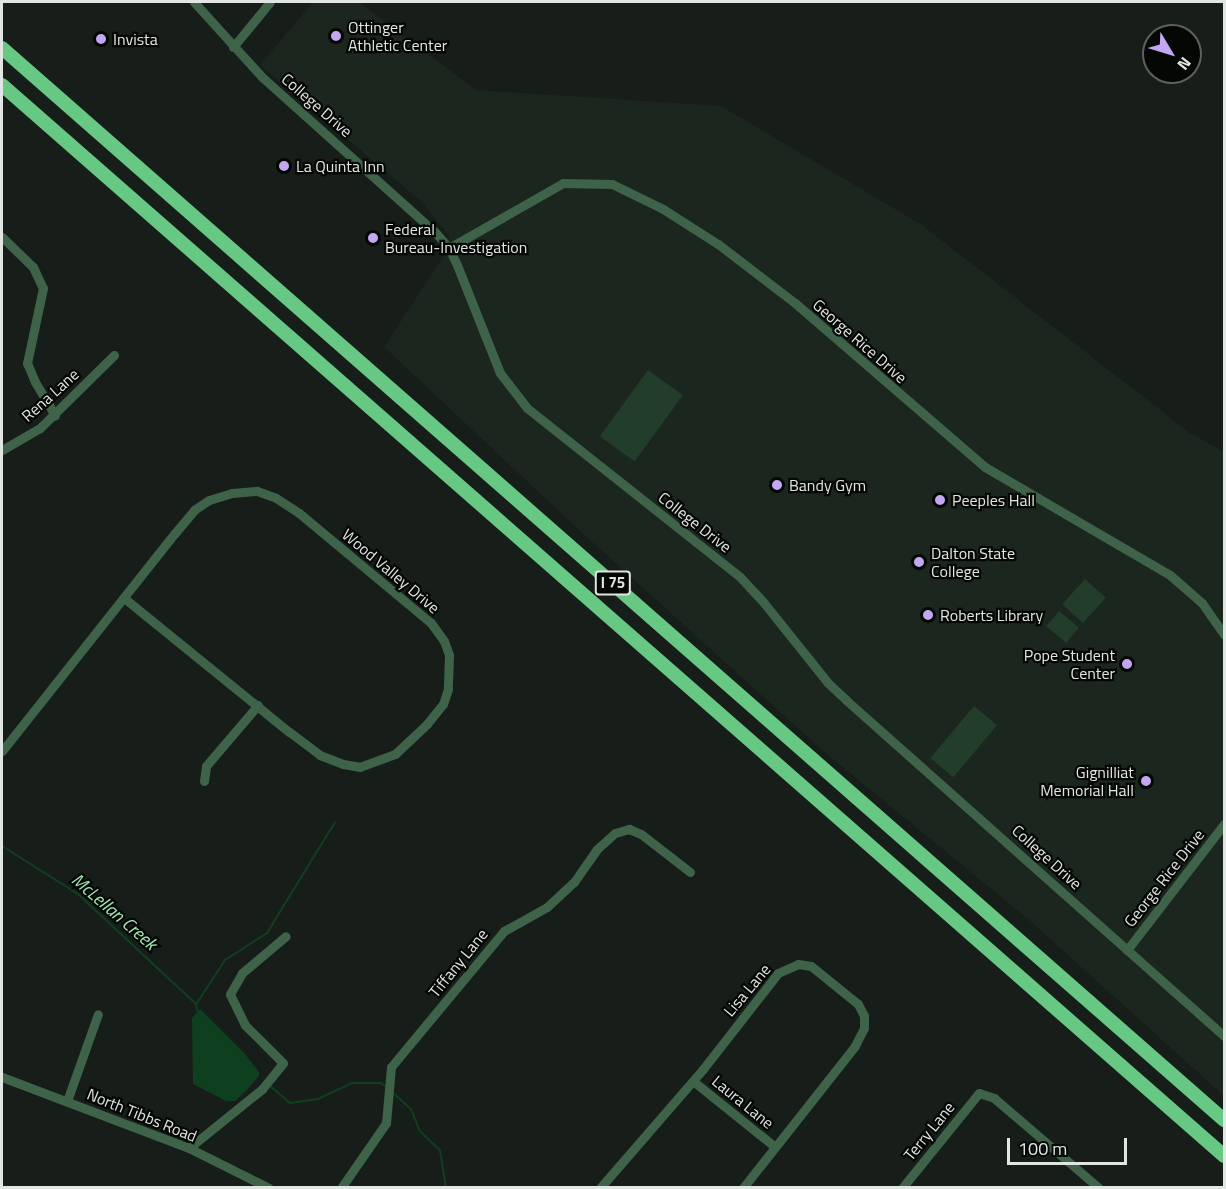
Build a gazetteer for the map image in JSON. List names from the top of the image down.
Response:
{
  "streets": {
    "highway": ["I 75"],
    "street": [
      "College Drive",
      "George Rice Drive",
      "Rena Lane",
      "Wood Valley Drive",
      "Tiffany Lane",
      "Lisa Lane",
      "Laura Lane",
      "North Tibbs Road",
      "Terry Lane"
    ]
  },
  "crossings": [
    ["College Drive", "George Rice Drive"],
    ["Lisa Lane", "Laura Lane"]
  ],
  "water": ["McLellan Creek"],
  "places": [
    "Ottinger Athletic Center",
    "Invista",
    "La Quinta Inn",
    "Federal Bureau-Investigation",
    "Bandy Gym",
    "Peeples Hall",
    "Dalton State College",
    "Roberts Library",
    "Pope Student Center",
    "Gignilliat Memorial Hall"
  ],
  "scale_bar": "100 m",
  "north": "bottom right"
}
